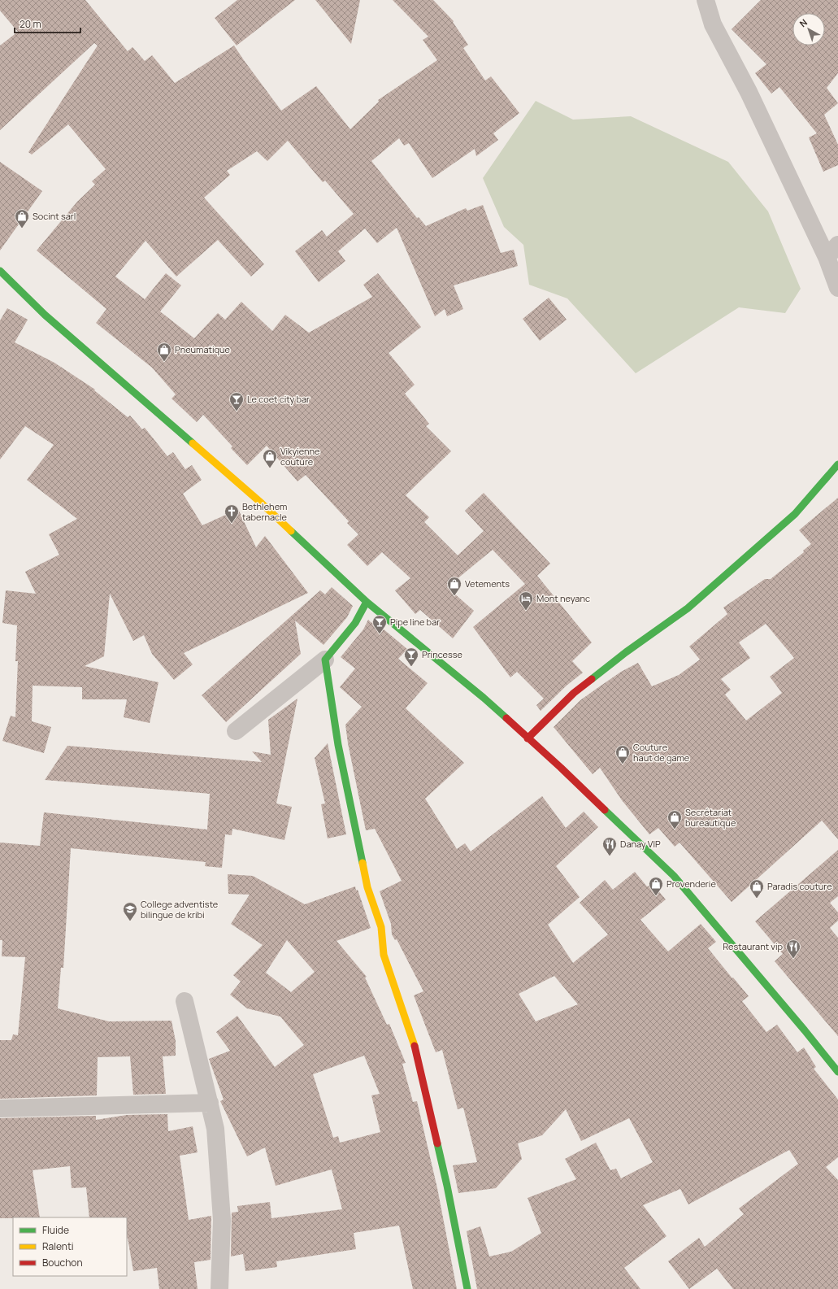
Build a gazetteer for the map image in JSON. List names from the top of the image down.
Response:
{
  "places": {
    "shop": [
      "Socint sarl",
      "Pneumatique",
      "Vikyienne couture",
      "Vetements",
      "Couture haut de game",
      "Secrétariat bureautique",
      "Provenderie",
      "Paradis couture"
    ],
    "bar": ["Le coet city bar", "Pipe line bar", "Princesse"],
    "church": ["Bethlehem tabernacle"],
    "hotel": ["Mont neyanc"],
    "restaurant": ["Danay VIP", "Restaurant vip"],
    "school or university": ["College adventiste bilingue de kribi"]
  },
  "legend": ["Fluide", "Ralenti", "Bouchon"],
  "scale_bar": "20 m",
  "north": "top left"
}
